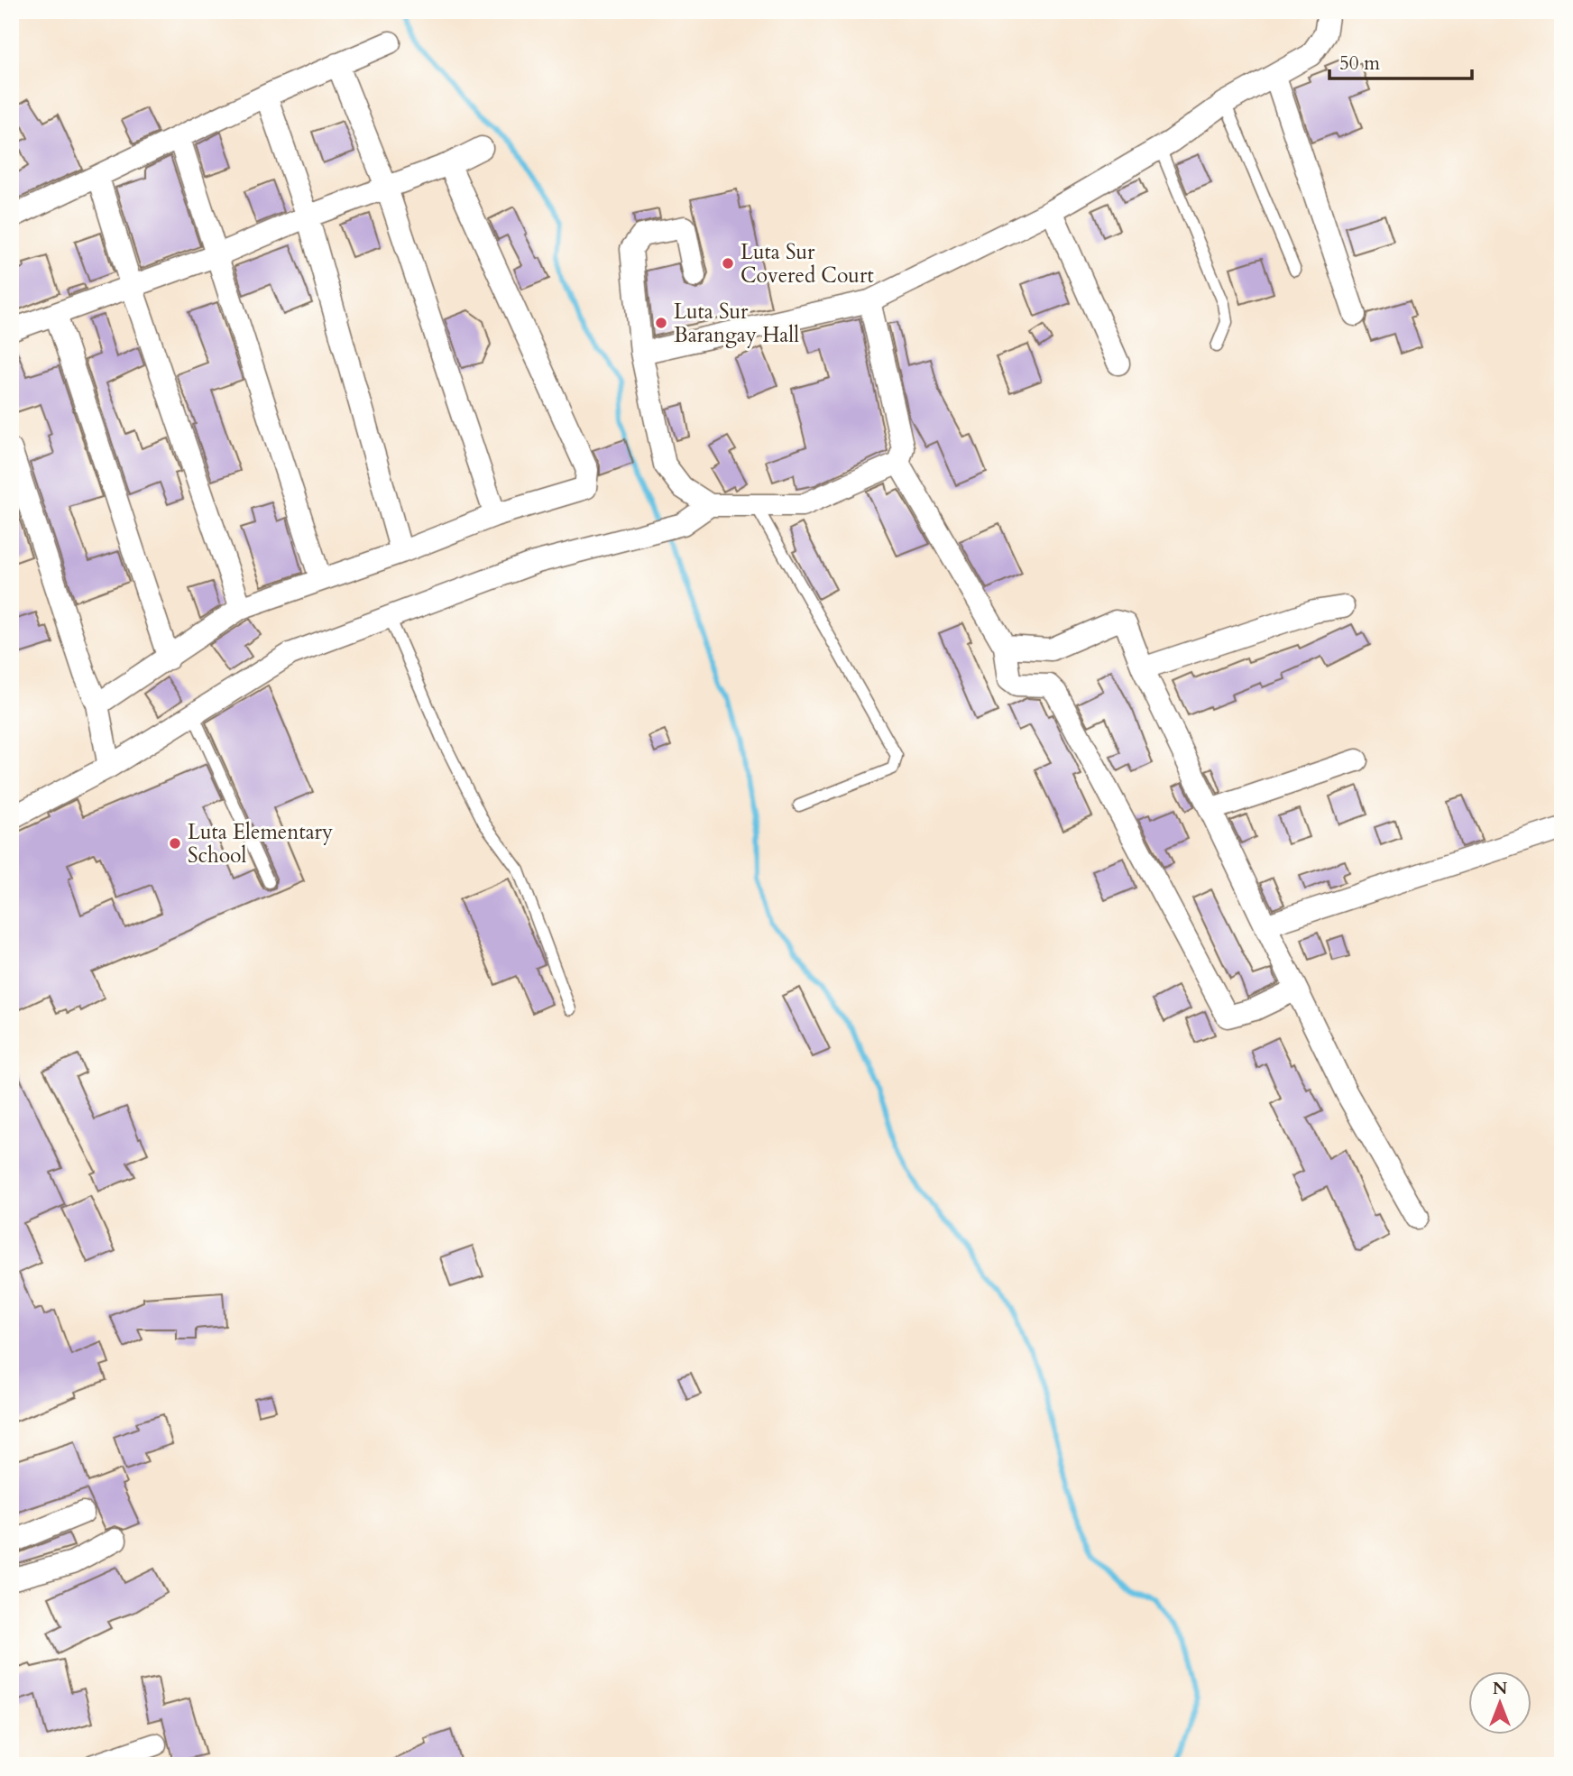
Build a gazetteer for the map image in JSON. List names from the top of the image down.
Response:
{
  "places": ["Luta Sur Covered Court", "Luta Sur Barangay Hall", "Luta Elementary School"],
  "scale_bar": "50 m",
  "north": "top"
}
